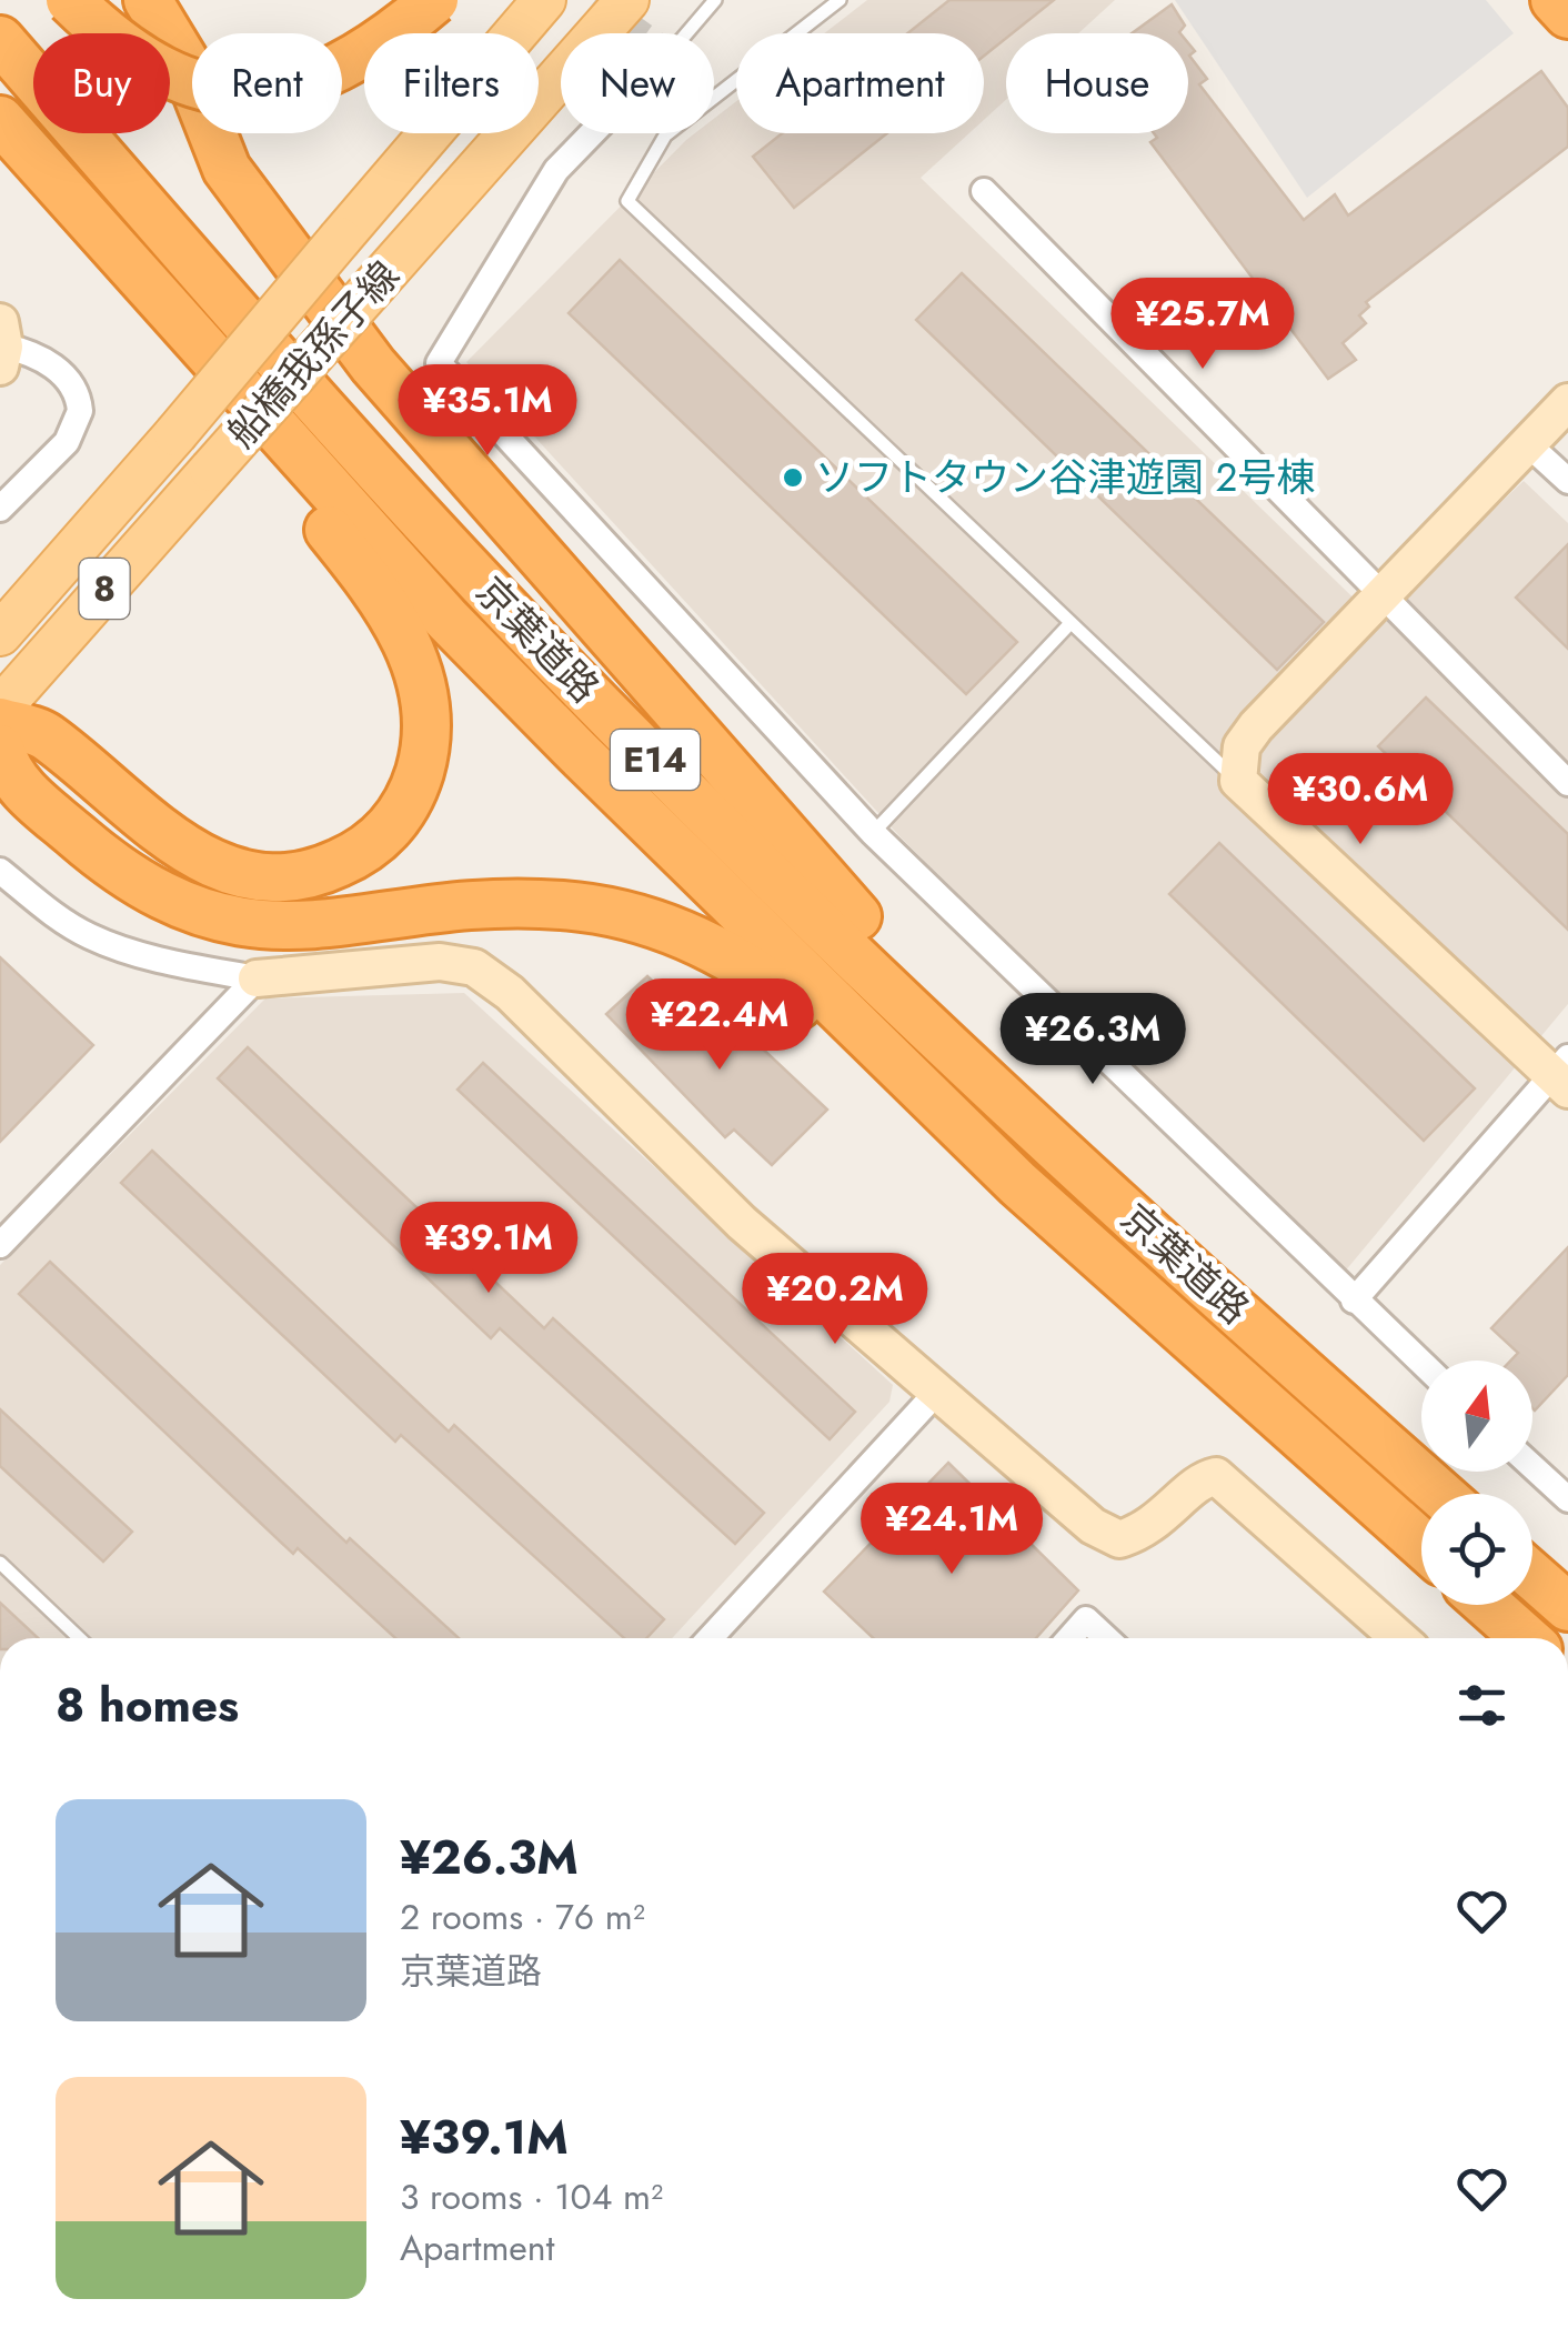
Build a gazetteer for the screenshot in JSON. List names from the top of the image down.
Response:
{
  "streets": {
    "highway": ["京葉道路", "E14"],
    "main road": ["船橋我孫子線", "8"]
  },
  "places": ["ソフトタウン谷津遊園 2号棟"],
  "north": "top",
  "page": {
    "chip": [
      "Buy",
      "Rent",
      "Filters",
      "New",
      "Apartment",
      "House"
    ],
    "price": [
      "¥25.7M",
      "¥35.1M",
      "¥30.6M",
      "¥22.4M",
      "¥26.3M",
      "¥39.1M",
      "¥20.2M",
      "¥24.1M"
    ],
    "heading": "8 homes",
    "list": [
      {
        "name": "¥26.3M",
        "note": "2 rooms · 76 m² · 京葉道路"
      },
      {
        "name": "¥39.1M",
        "note": "3 rooms · 104 m² · Apartment"
      }
    ]
  }
}
